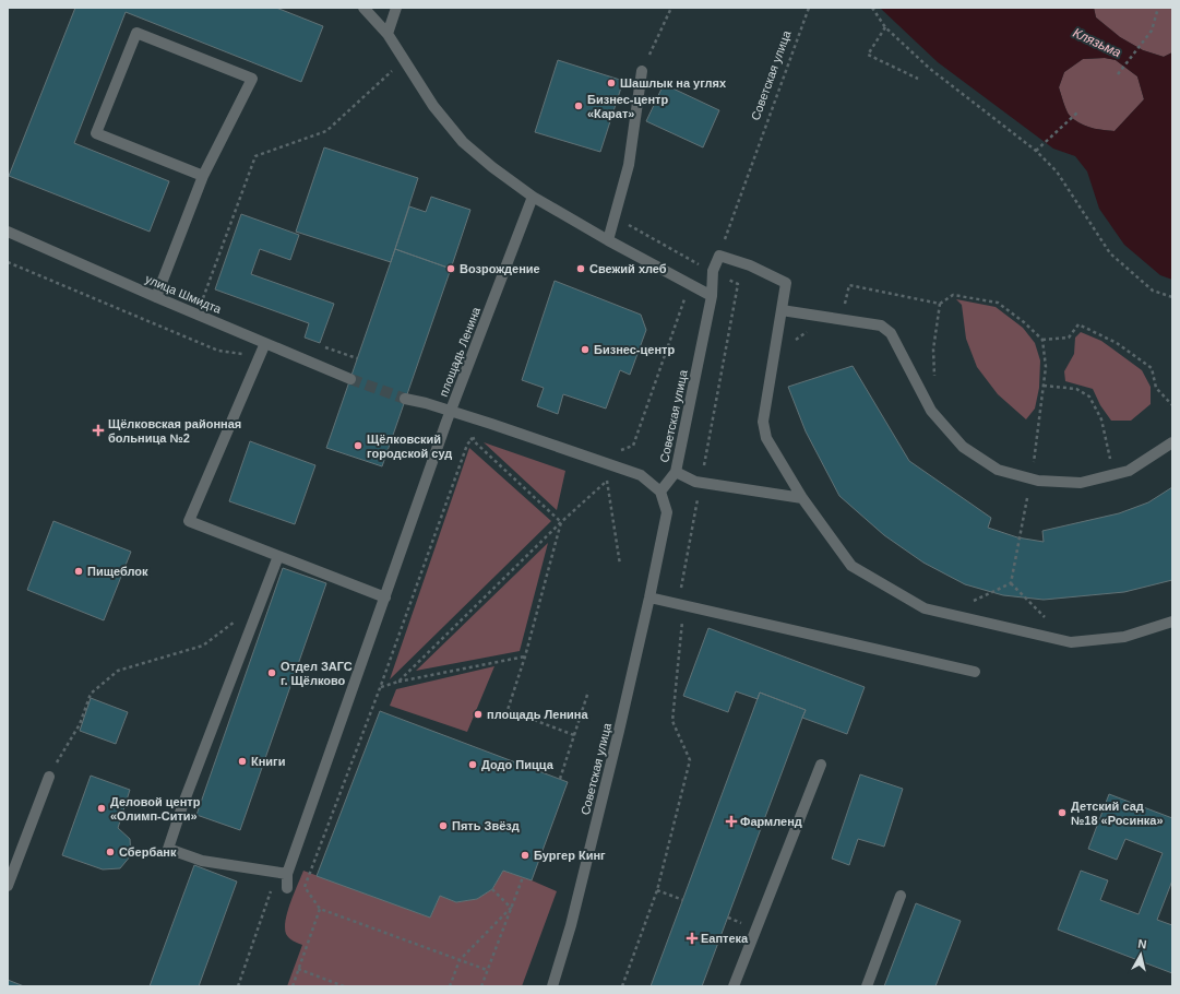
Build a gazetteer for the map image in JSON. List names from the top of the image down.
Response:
{
  "streets": {
    "street": ["Советская улица", "улица Шмидта", "площадь Ленина"]
  },
  "water": ["Клязьма"],
  "places": {
    "other": [
      "Шашлык на углях",
      "Бизнес-центр «Карат»",
      "Возрождение",
      "Свежий хлеб",
      "Бизнес-центр",
      "Щёлковский городской суд",
      "Пищеблок",
      "Отдел ЗАГС г. Щёлково",
      "площадь Ленина",
      "Книги",
      "Додо Пицца",
      "Деловой центр «Олимп-Сити»",
      "Детский сад №18 «Росинка»",
      "Пять Звёзд",
      "Сбербанк",
      "Бургер Кинг"
    ],
    "health": ["Щёлковская районная больница №2", "Фармленд", "Еаптека"]
  },
  "north": "top"
}
